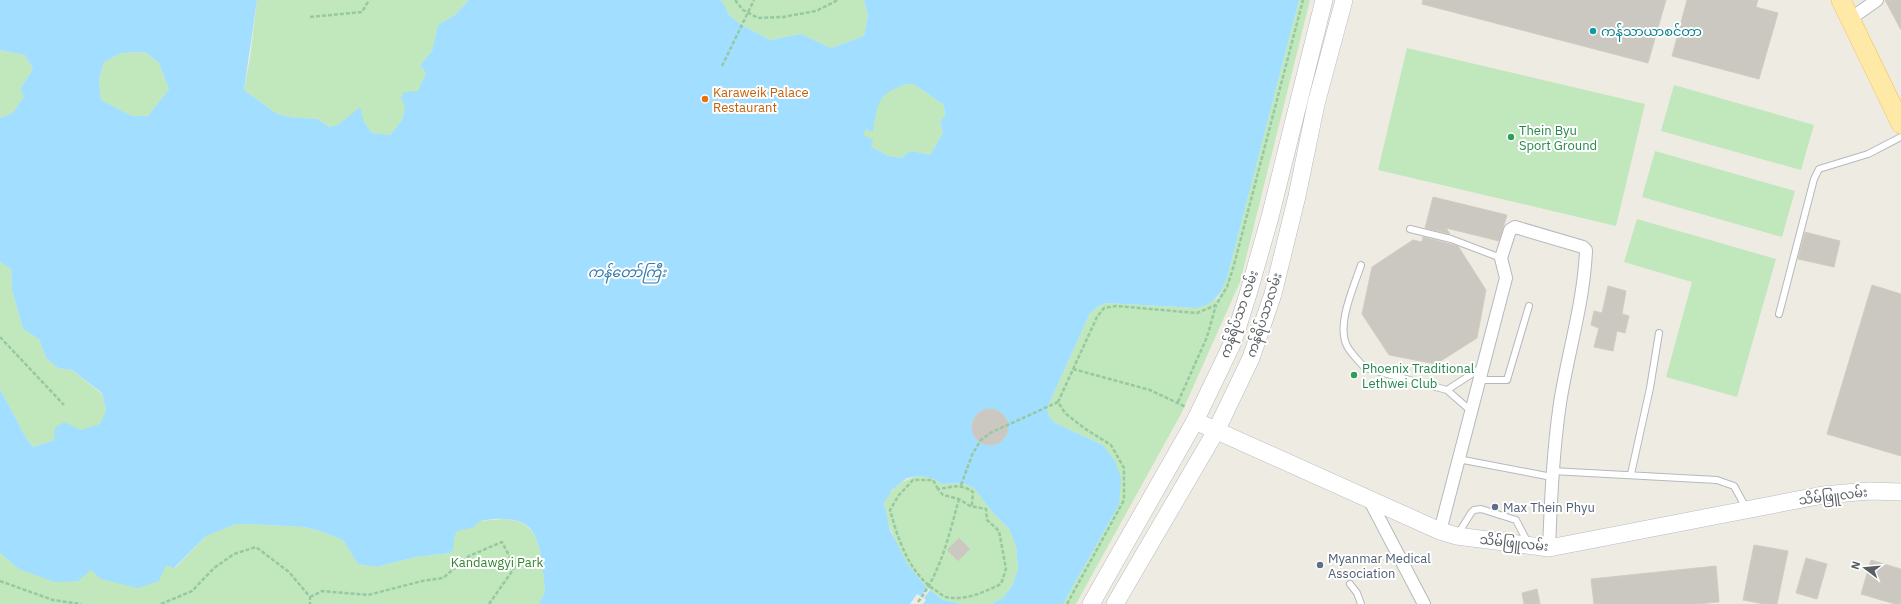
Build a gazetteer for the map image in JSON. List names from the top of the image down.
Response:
{
  "streets": {
    "main road": ["ကန်ရိပ်သာ လမ်း", "ကန်ရိပ်သာလမ်း", "သိမ်ဖြူလမ်း"]
  },
  "crossings": [
    ["ကန်ရိပ်သာ လမ်း", "သိမ်ဖြူလမ်း"],
    ["ကန်ရိပ်သာလမ်း", "သိမ်ဖြူလမ်း"]
  ],
  "water": ["ကန်တော်ကြီး"],
  "parks": ["Kandawgyi Park"],
  "places": [
    "ကန်သာယာစင်တာ",
    "Karaweik Palace Restaurant",
    "Thein Byu Sport Ground",
    "Phoenix Traditional Lethwei Club",
    "Max Thein Phyu",
    "Myanmar Medical Association"
  ],
  "north": "left"
}
